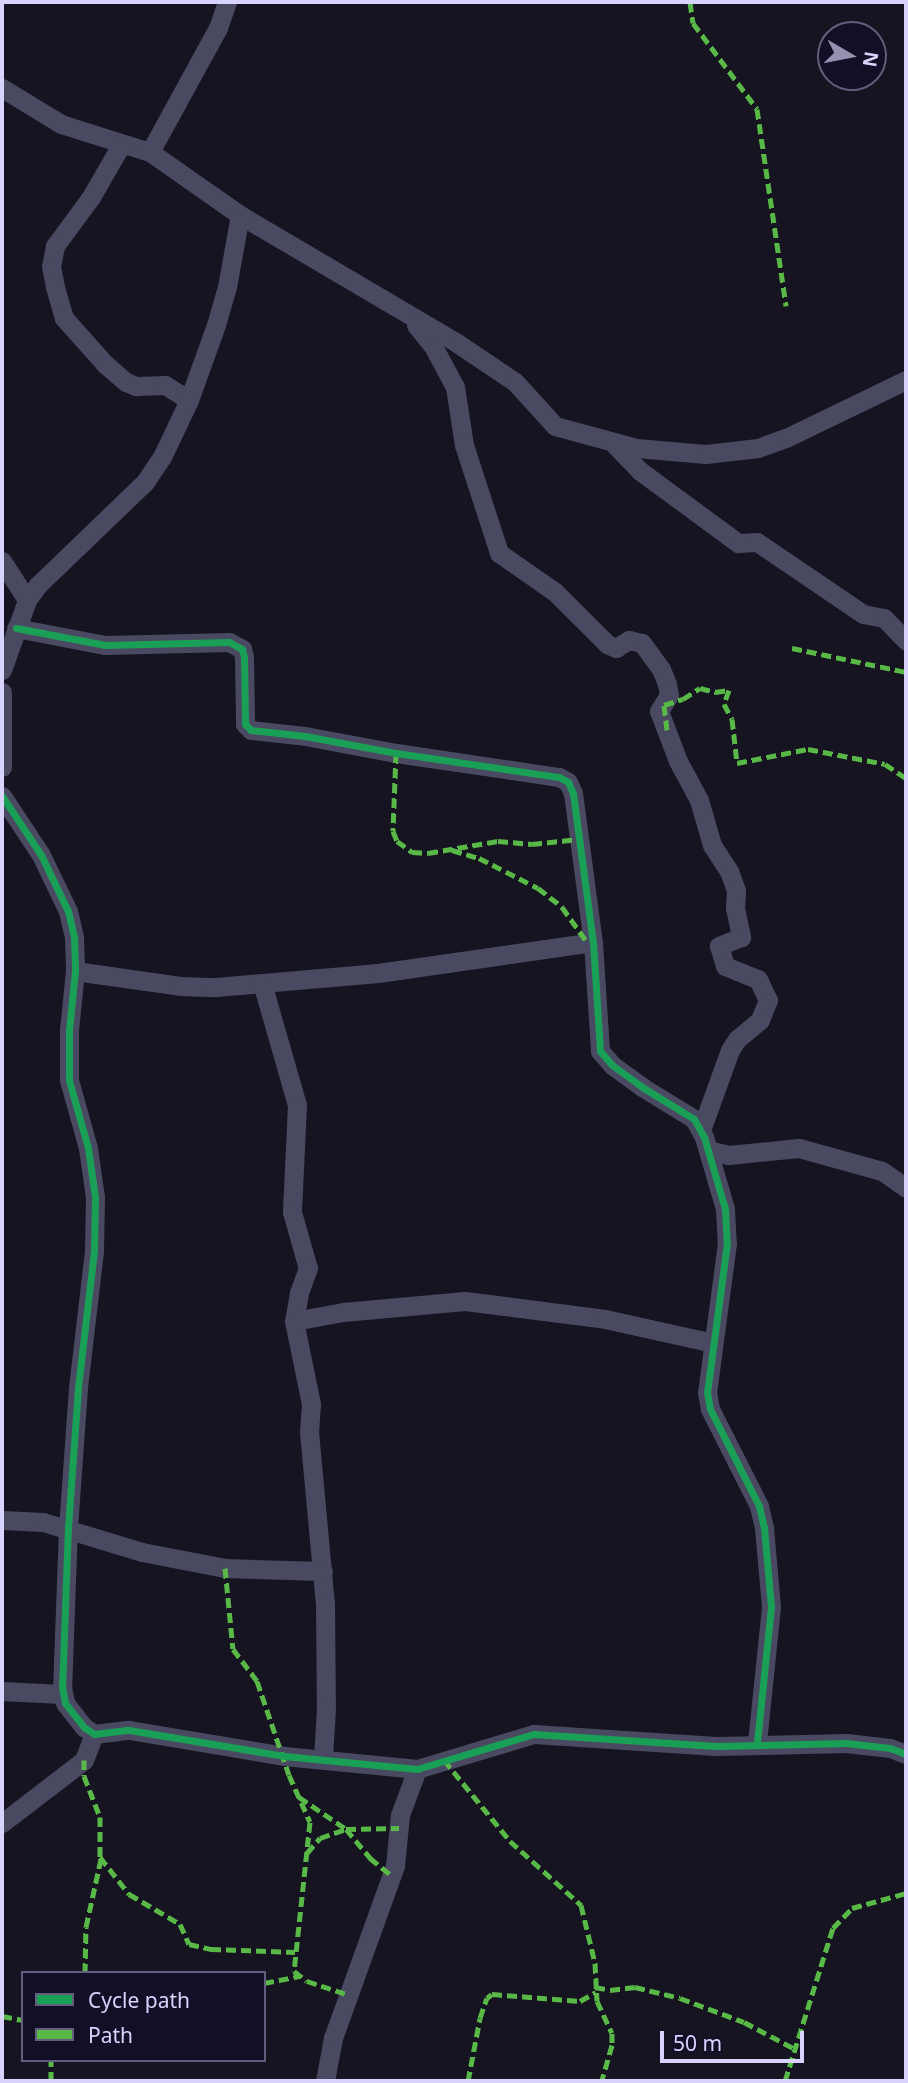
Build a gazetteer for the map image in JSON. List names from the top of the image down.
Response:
{
  "legend": ["Cycle path", "Path"],
  "scale_bar": "50 m",
  "north": "right"
}
